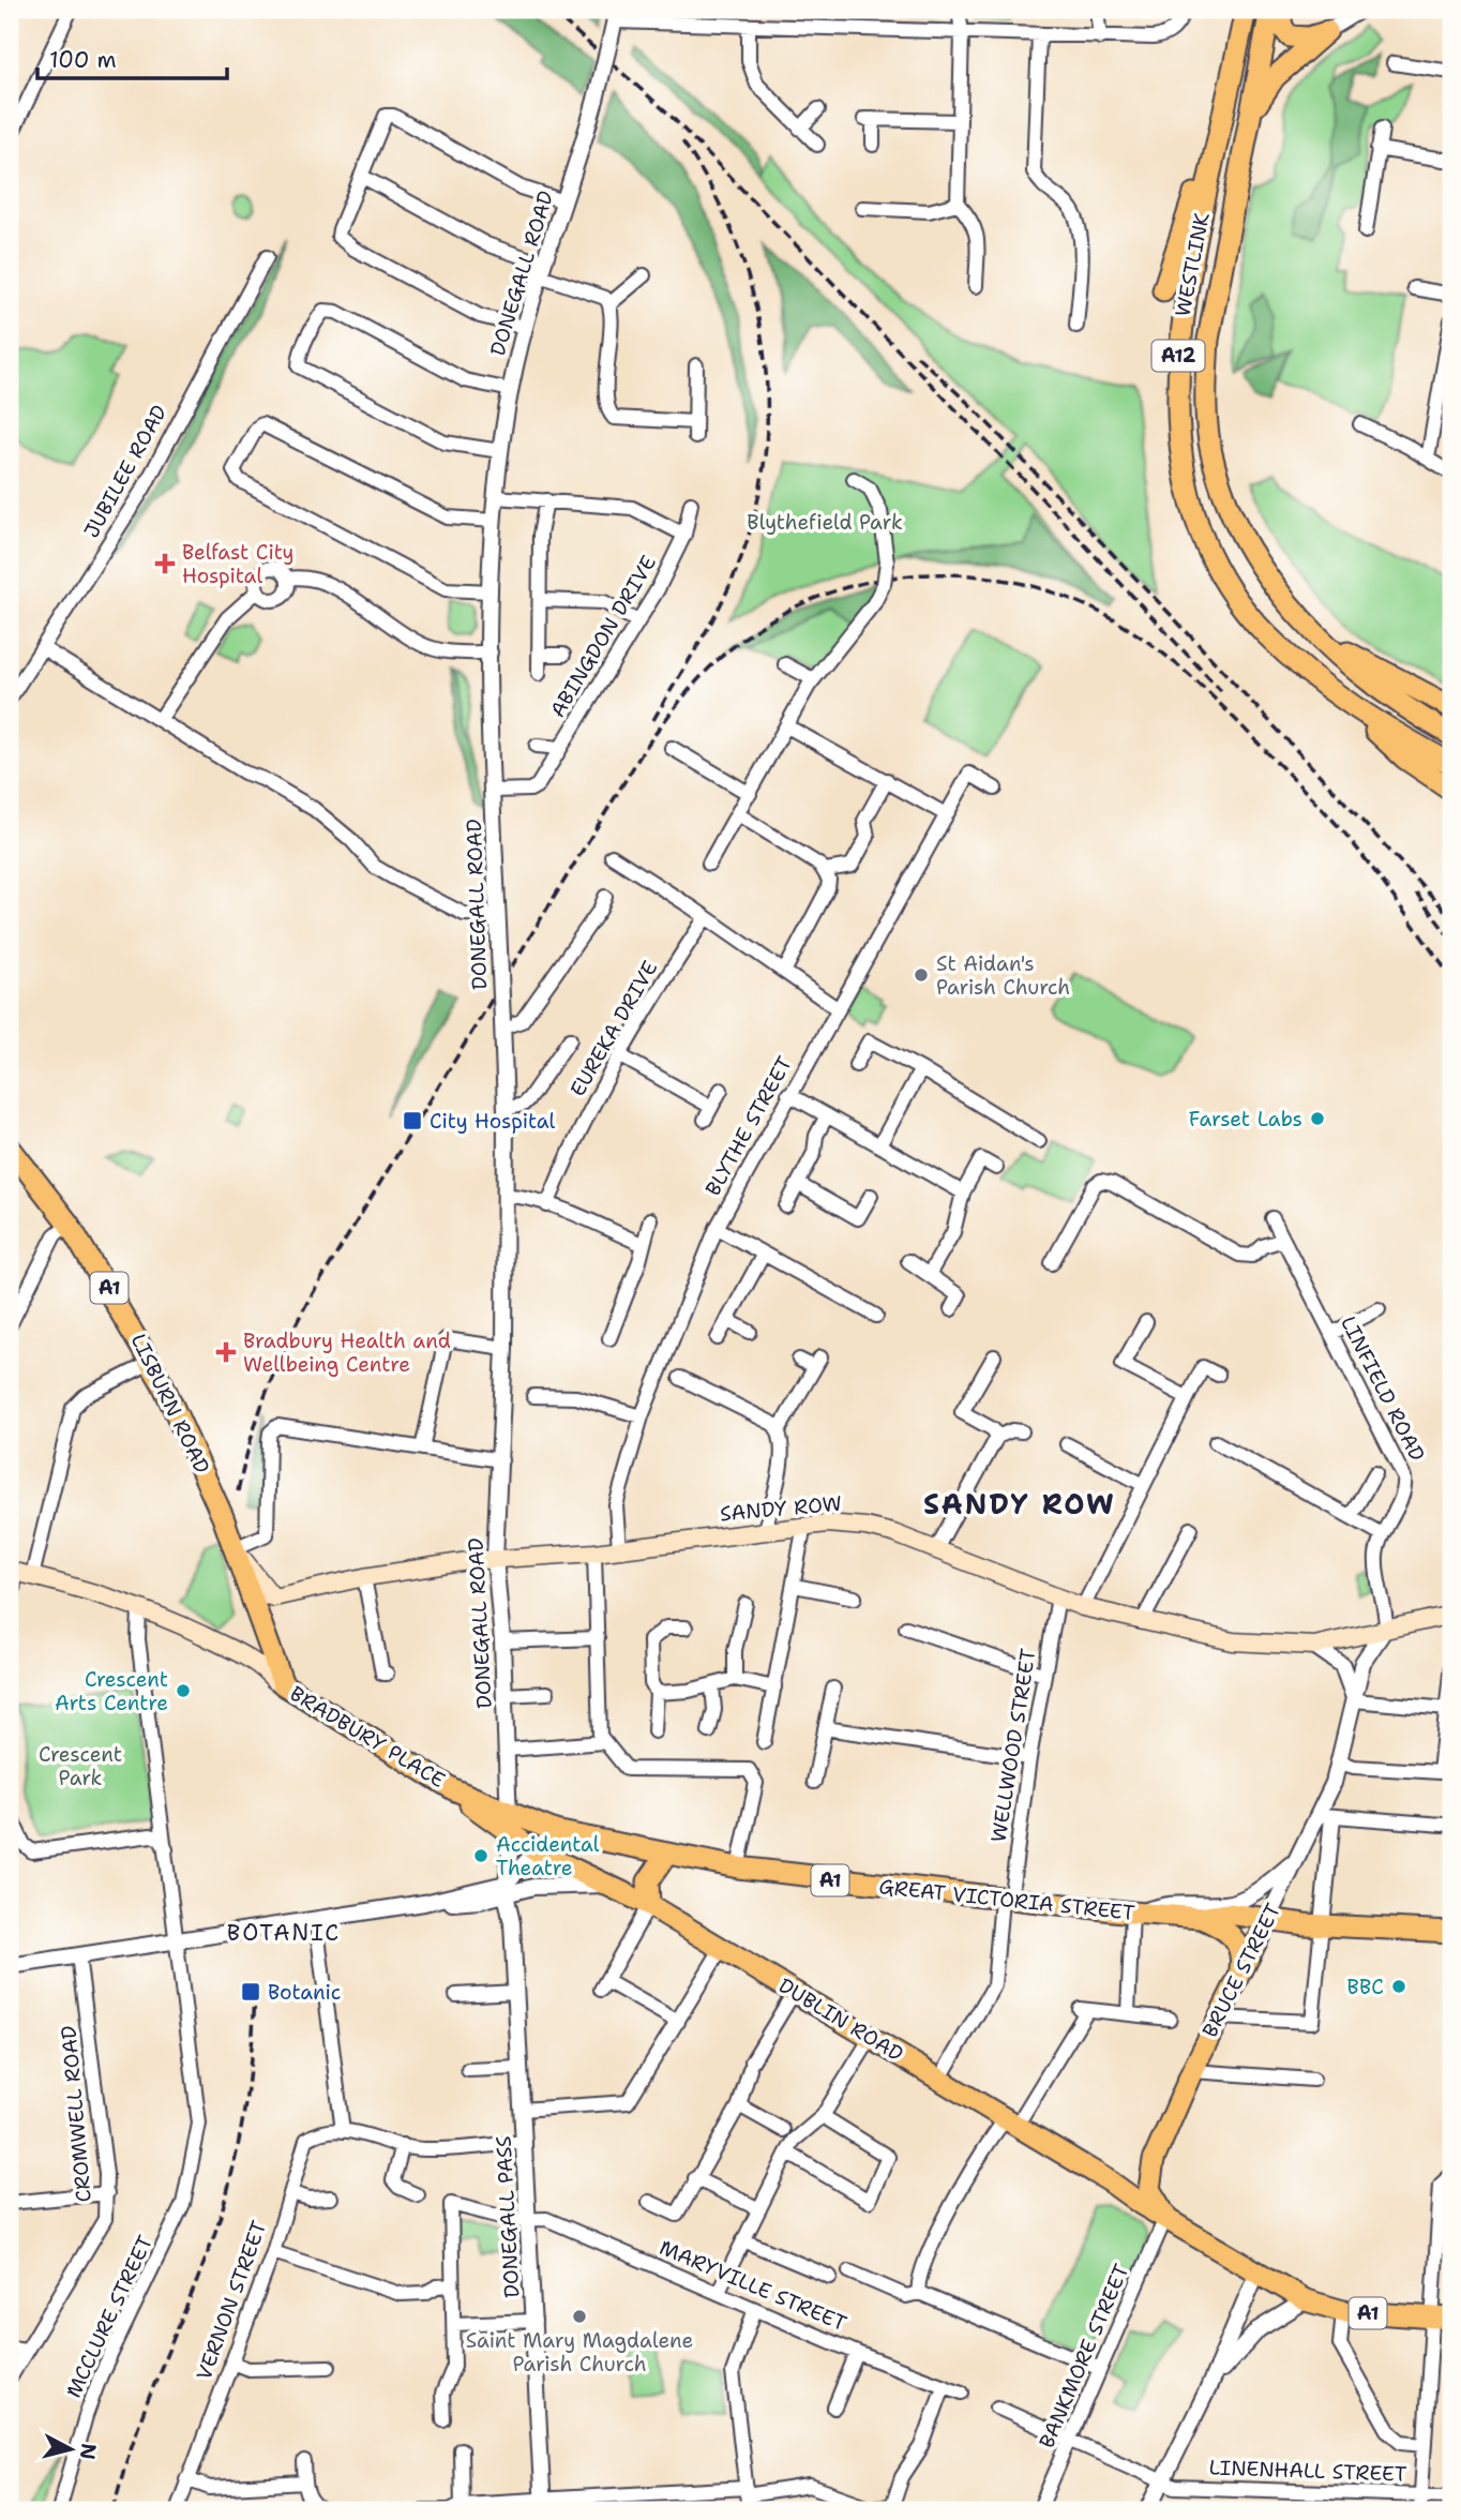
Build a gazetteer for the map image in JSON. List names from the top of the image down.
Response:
{
  "streets": {
    "main road": [
      "WESTLINK",
      "A12",
      "A1",
      "LISBURN ROAD",
      "SANDY ROW",
      "BRADBURY PLACE",
      "GREAT VICTORIA STREET",
      "BRUCE STREET",
      "DUBLIN ROAD"
    ],
    "street": [
      "DONEGALL ROAD",
      "JUBILEE ROAD",
      "ABINGDON DRIVE",
      "EUREKA DRIVE",
      "BLYTHE STREET",
      "LINFIELD ROAD",
      "WELLWOOD STREET",
      "CROMWELL ROAD",
      "DONEGALL PASS",
      "MARYVILLE STREET",
      "VERNON STREET",
      "MCCLURE STREET",
      "BANKMORE STREET",
      "LINENHALL STREET"
    ]
  },
  "crossings": [
    ["DONEGALL ROAD", "ABINGDON DRIVE"],
    ["DONEGALL ROAD", "SANDY ROW"],
    ["DONEGALL ROAD", "BRADBURY PLACE"],
    ["DONEGALL ROAD", "GREAT VICTORIA STREET"],
    ["DONEGALL ROAD", "DONEGALL PASS"],
    ["BLYTHE STREET", "SANDY ROW"],
    ["A1", "BRUCE STREET"],
    ["A1", "DUBLIN ROAD"],
    ["A1", "BANKMORE STREET"],
    ["LINFIELD ROAD", "SANDY ROW"],
    ["LINFIELD ROAD", "BRUCE STREET"],
    ["LISBURN ROAD", "SANDY ROW"],
    ["LISBURN ROAD", "BRADBURY PLACE"],
    ["SANDY ROW", "WELLWOOD STREET"],
    ["SANDY ROW", "BRUCE STREET"],
    ["BRADBURY PLACE", "GREAT VICTORIA STREET"],
    ["WELLWOOD STREET", "GREAT VICTORIA STREET"],
    ["WELLWOOD STREET", "DUBLIN ROAD"],
    ["GREAT VICTORIA STREET", "BRUCE STREET"],
    ["GREAT VICTORIA STREET", "DUBLIN ROAD"],
    ["BRUCE STREET", "DUBLIN ROAD"],
    ["BRUCE STREET", "BANKMORE STREET"],
    ["DUBLIN ROAD", "BANKMORE STREET"],
    ["DONEGALL PASS", "MARYVILLE STREET"]
  ],
  "districts": ["SANDY ROW", "BOTANIC"],
  "parks": ["Blythefield Park", "Crescent Park"],
  "places": {
    "health": ["Belfast City Hospital", "Bradbury Health and Wellbeing Centre"],
    "other": [
      "St Aidan's Parish Church",
      "Farset Labs",
      "Crescent Arts Centre",
      "Accidental Theatre",
      "BBC",
      "Saint Mary Magdalene Parish Church"
    ],
    "transit": ["City Hospital", "Botanic"]
  },
  "scale_bar": "100 m",
  "north": "right"
}
